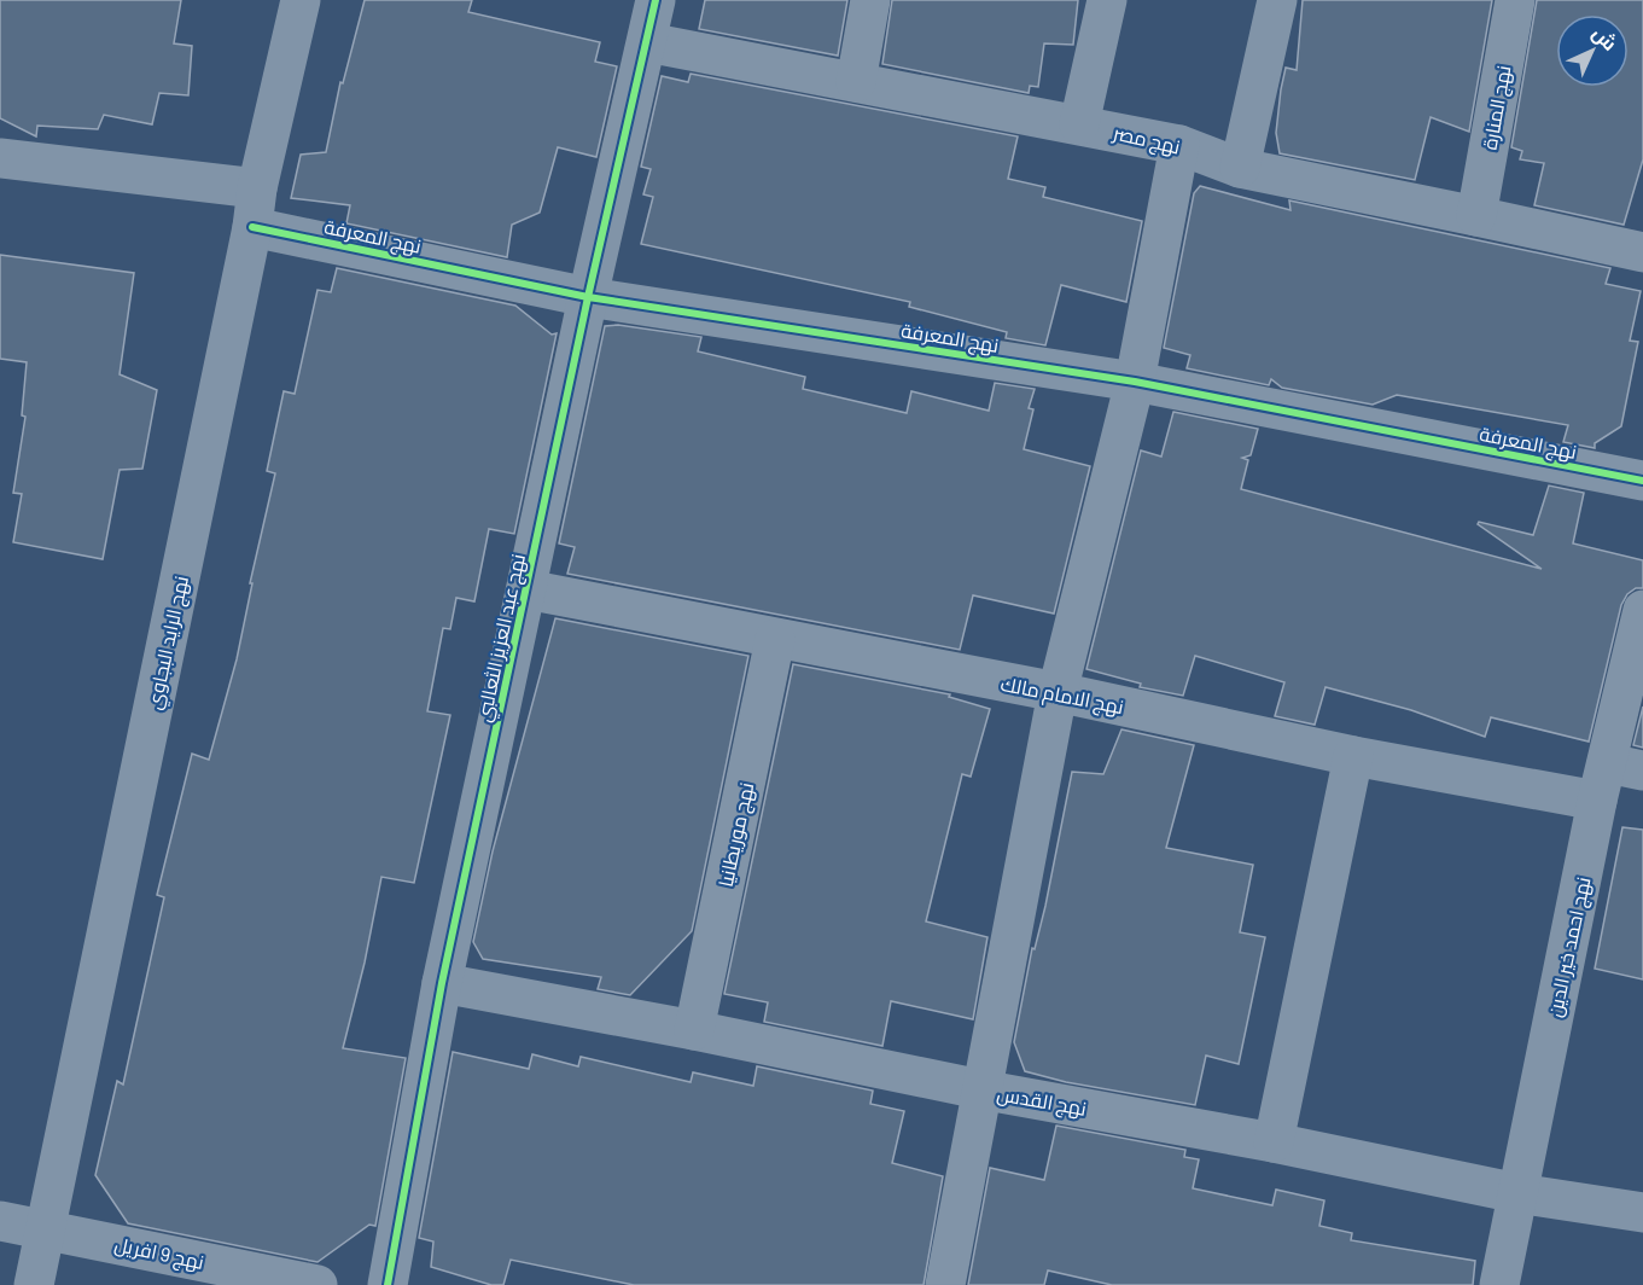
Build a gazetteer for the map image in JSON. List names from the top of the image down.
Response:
{
  "streets": {
    "street": [
      "نهج المنارة",
      "نهج مصر",
      "نهج المعرفة",
      "نهج عبد العزيز الثعالبي",
      "نهج الرايد البجاوي",
      "نهج الامام مالك",
      "نهج موريطانيا",
      "نهج احمد خير الدين",
      "نهج القدس",
      "نهج 9 افريل"
    ]
  },
  "crossings": [
    ["نهج المنارة", "نهج مصر"],
    ["نهج مصر", "نهج عبد العزيز الثعالبي"],
    ["نهج المعرفة", "نهج عبد العزيز الثعالبي"],
    ["نهج المعرفة", "نهج الرايد البجاوي"],
    ["نهج عبد العزيز الثعالبي", "نهج الامام مالك"],
    ["نهج عبد العزيز الثعالبي", "نهج القدس"],
    ["نهج الرايد البجاوي", "نهج 9 افريل"],
    ["نهج الامام مالك", "نهج موريطانيا"],
    ["نهج الامام مالك", "نهج احمد خير الدين"],
    ["نهج موريطانيا", "نهج القدس"],
    ["نهج احمد خير الدين", "نهج القدس"]
  ],
  "north": "top right"
}
